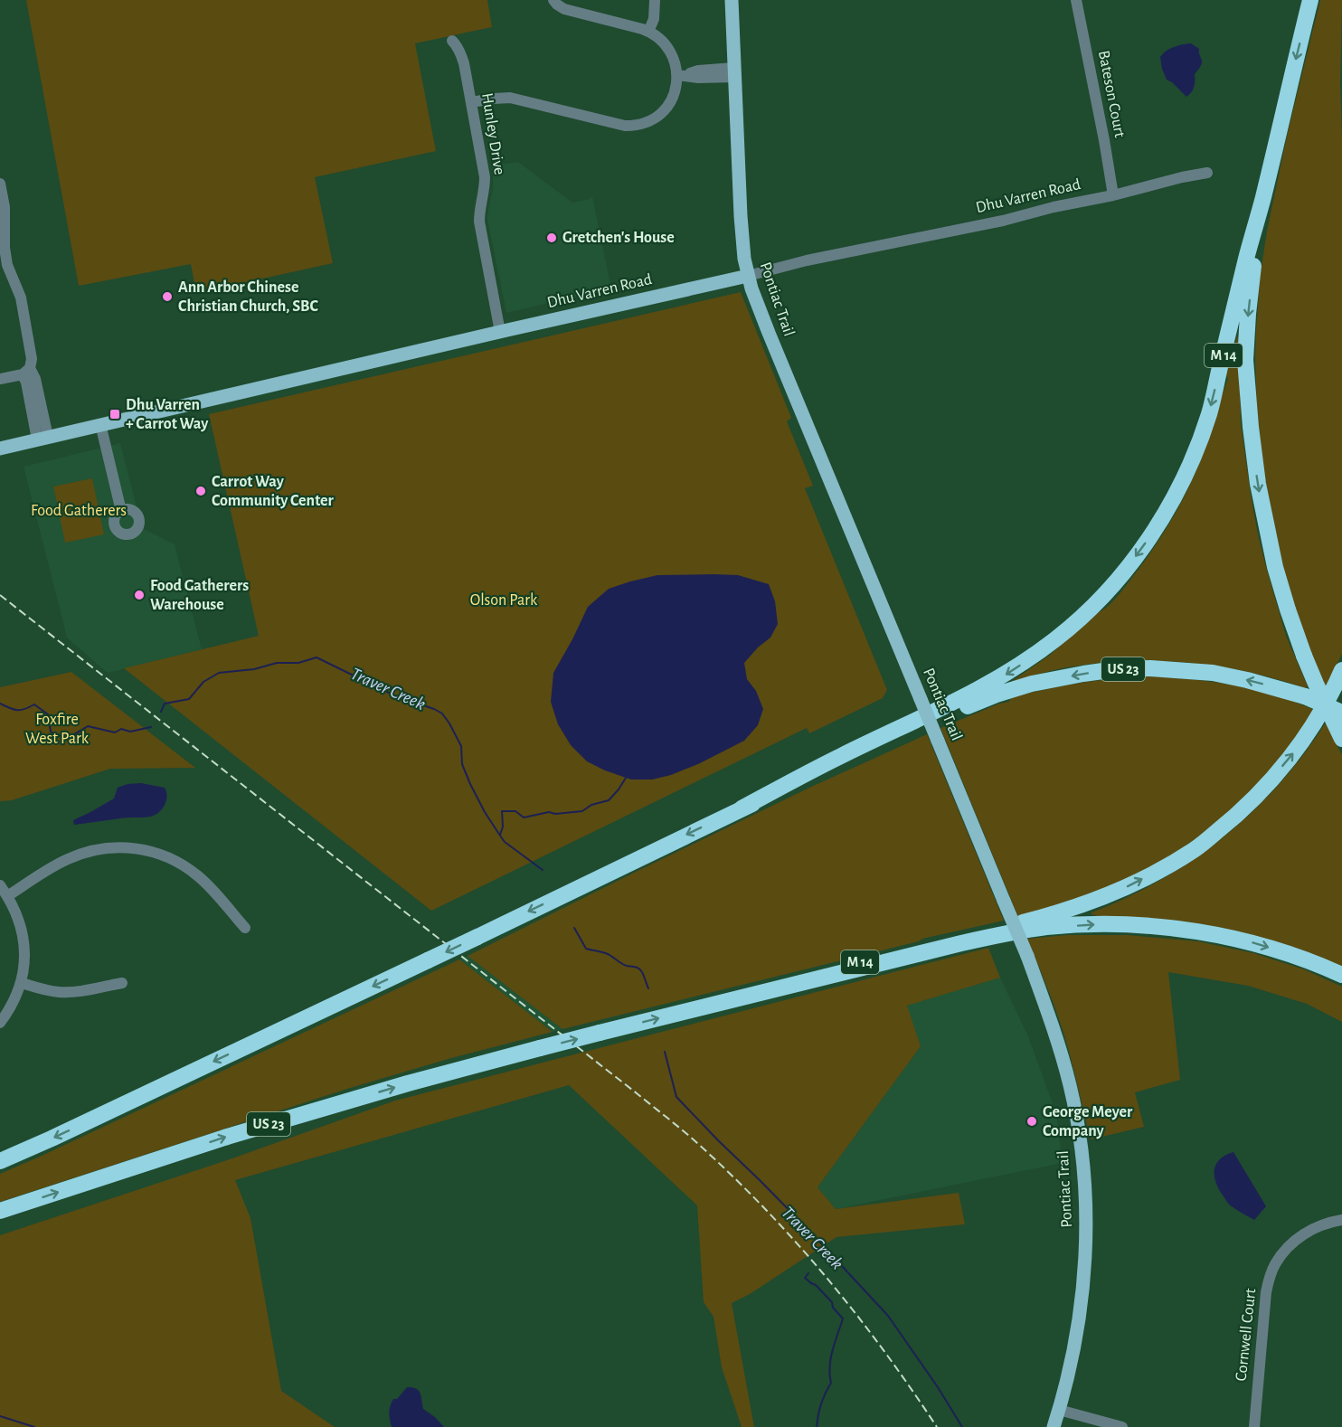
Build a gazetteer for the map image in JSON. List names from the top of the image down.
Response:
{
  "streets": {
    "highway": ["M 14", "US 23"],
    "main road": ["Dhu Varren Road", "Pontiac Trail"],
    "street": ["Bateson Court", "Hunley Drive", "Cornwell Court"]
  },
  "crossings": [
    ["Bateson Court", "Dhu Varren Road"],
    ["Hunley Drive", "Dhu Varren Road"],
    ["Dhu Varren Road", "Pontiac Trail"],
    ["M 14", "US 23"]
  ],
  "water": ["Traver Creek"],
  "parks": ["Food Gatherers", "Olson Park", "Foxfire West Park"],
  "places": {
    "other": [
      "Gretchen's House",
      "Ann Arbor Chinese Christian Church, SBC",
      "Carrot Way Community Center",
      "Food Gatherers Warehouse",
      "George Meyer Company"
    ],
    "transit": ["Dhu Varren + Carrot Way"]
  }
}
